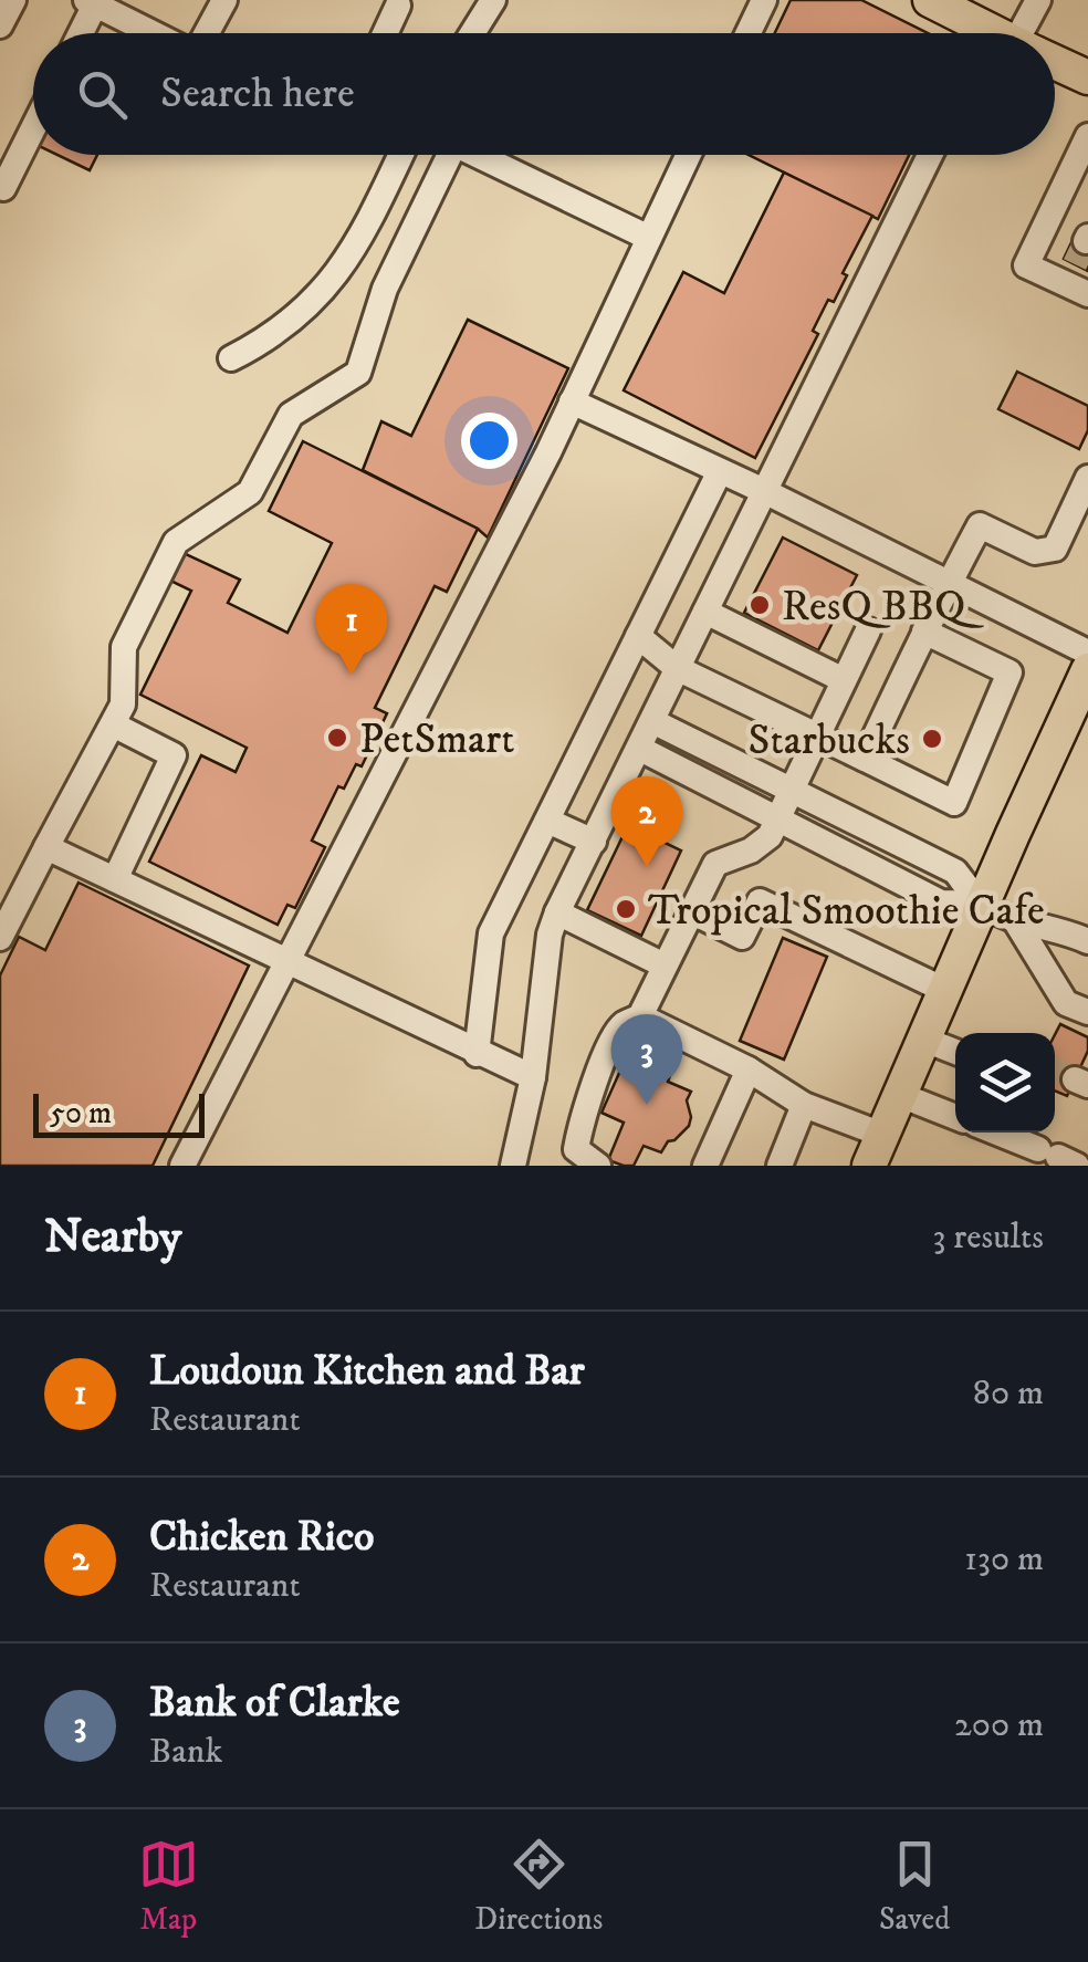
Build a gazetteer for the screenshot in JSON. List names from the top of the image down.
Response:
{
  "places": [
    "ResQ BBQ",
    "PetSmart",
    "Starbucks",
    "Tropical Smoothie Cafe"
  ],
  "scale_bar": "50 m",
  "page": {
    "search": "Search here",
    "pins": ["1", "2", "3"],
    "scale": "50 m",
    "heading": ["Nearby", "3 results"],
    "list": [
      {
        "mark": "1",
        "name": "Loudoun Kitchen and Bar",
        "note": "Restaurant",
        "value": "80 m"
      },
      {
        "mark": "2",
        "name": "Chicken Rico",
        "note": "Restaurant",
        "value": "130 m"
      },
      {
        "mark": "3",
        "name": "Bank of Clarke",
        "note": "Bank",
        "value": "200 m"
      }
    ],
    "nav": ["Map", "Directions", "Saved"]
  }
}
